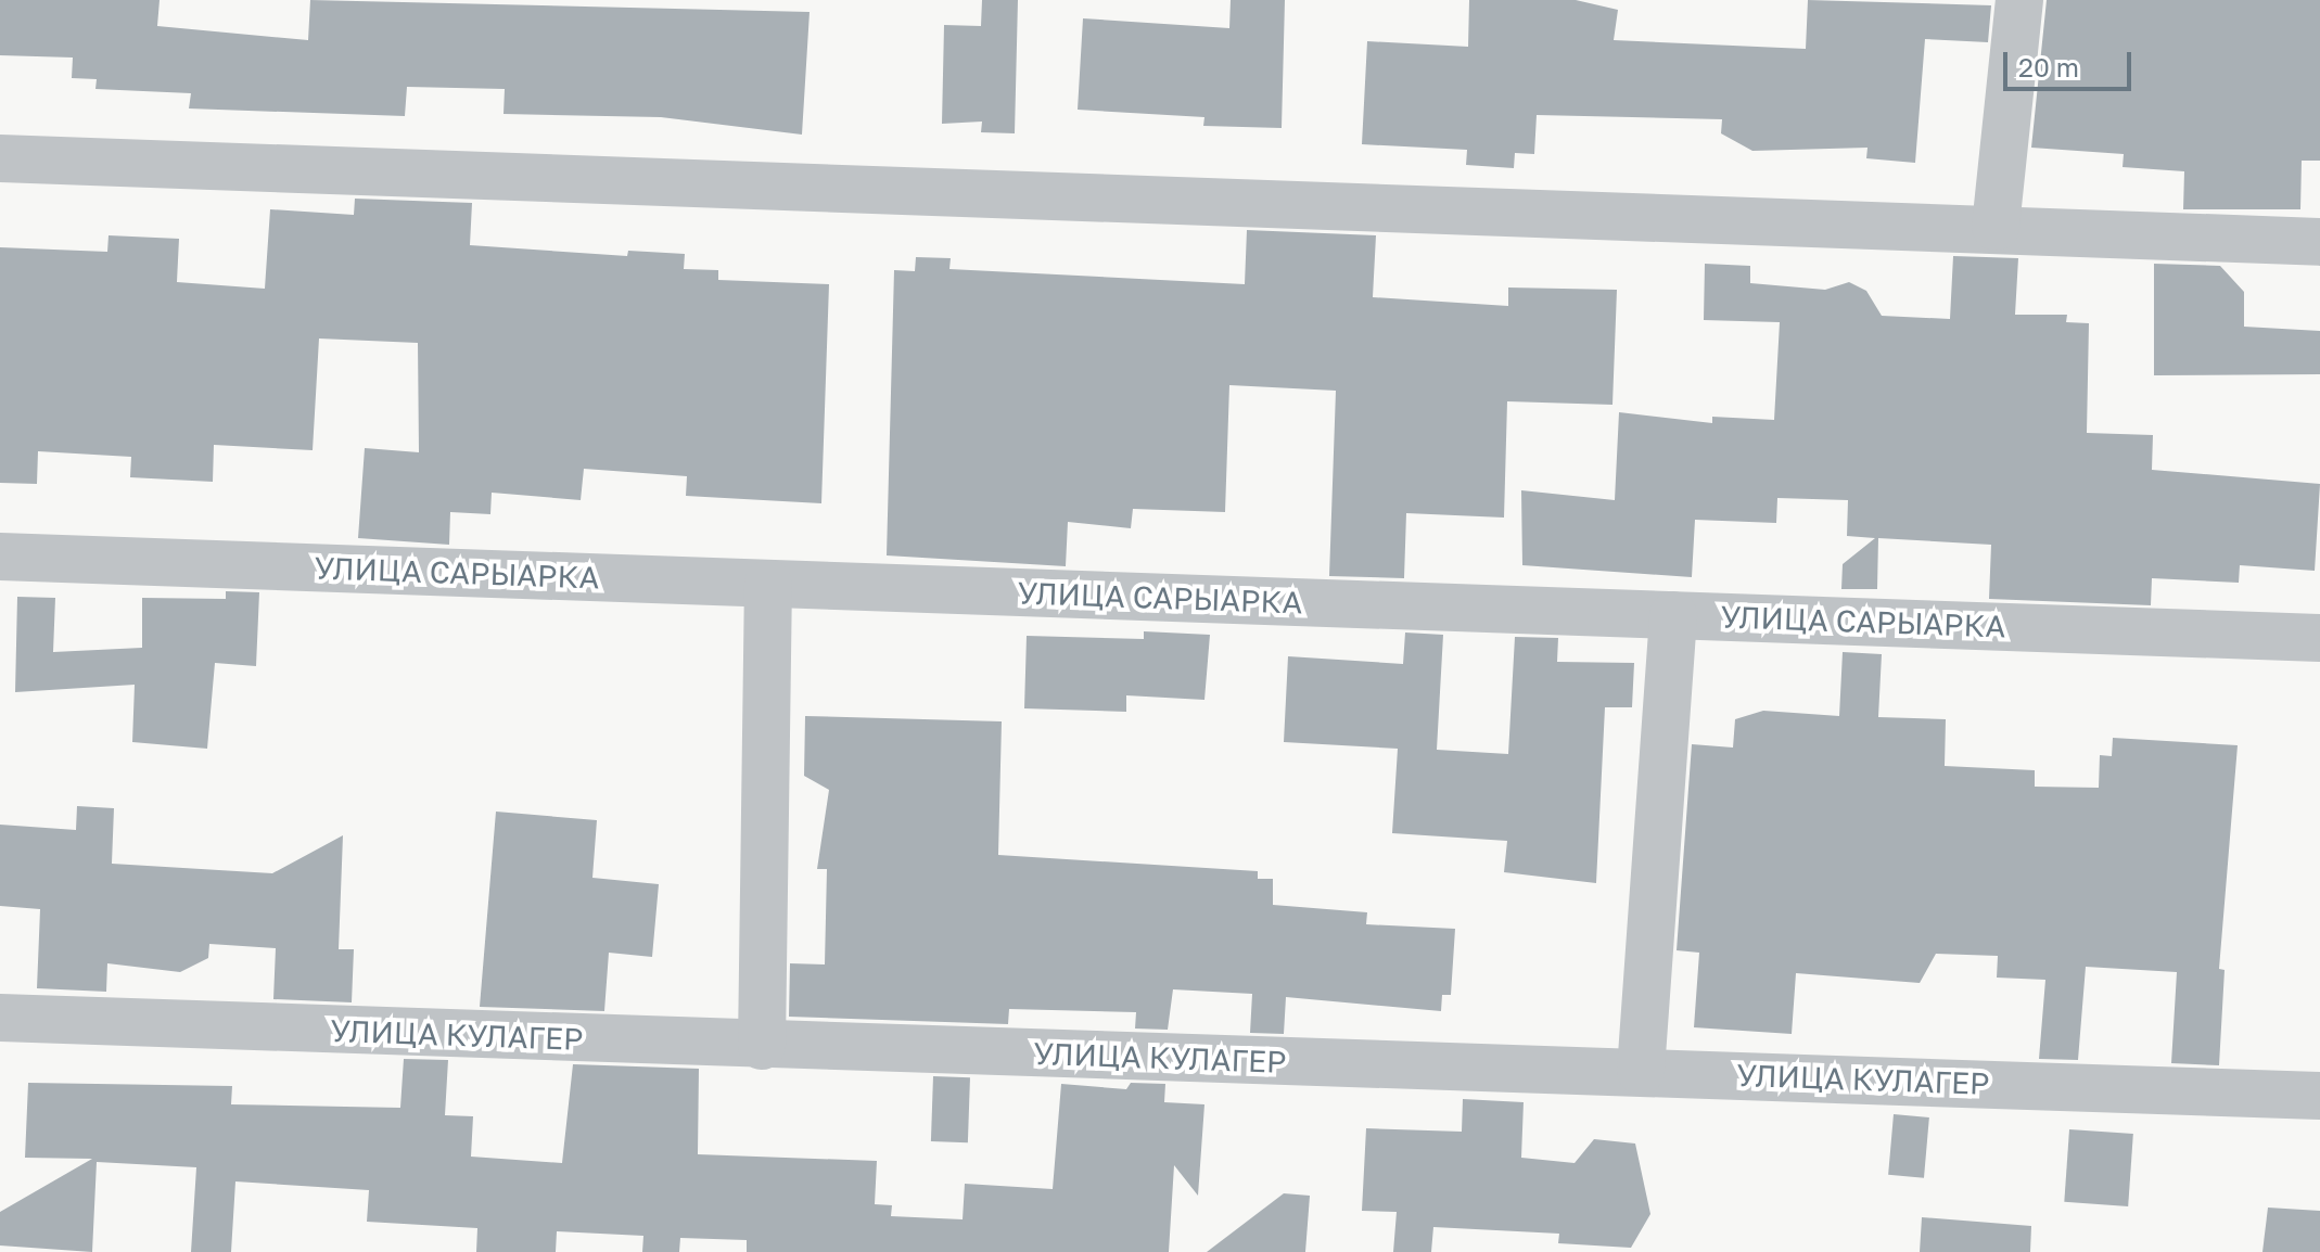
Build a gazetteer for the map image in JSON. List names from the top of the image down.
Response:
{
  "streets": {
    "street": ["УЛИЦА САРЫАРКА", "УЛИЦА КУЛАГЕР"]
  },
  "scale_bar": "20 m"
}
